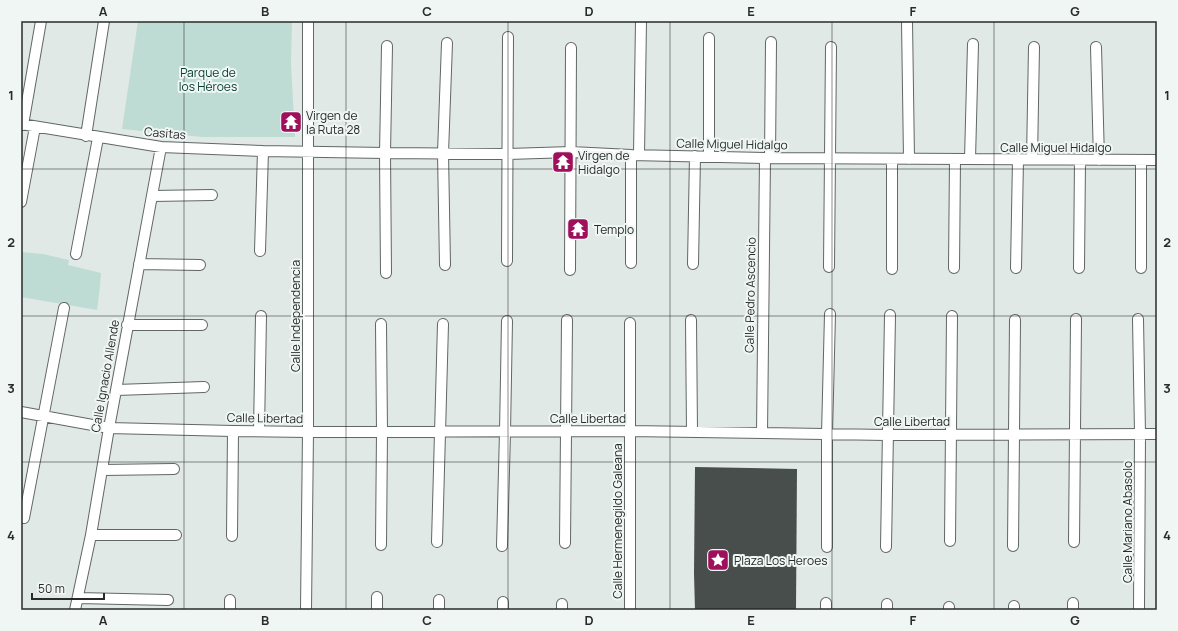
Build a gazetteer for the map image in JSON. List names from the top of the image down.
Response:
{
  "streets": {
    "street": [
      "Casitas",
      "Calle Miguel Hidalgo",
      "Calle Pedro Ascencio",
      "Calle Independencia",
      "Calle Ignacio Allende",
      "Calle Libertad",
      "Calle Hermenegildo Galeana",
      "Calle Mariano Abasolo"
    ]
  },
  "crossings": [
    ["Casitas", "Calle Miguel Hidalgo"],
    ["Casitas", "Calle Independencia"],
    ["Casitas", "Calle Ignacio Allende"],
    ["Calle Miguel Hidalgo", "Calle Pedro Ascencio"],
    ["Calle Miguel Hidalgo", "Calle Independencia"],
    ["Calle Pedro Ascencio", "Calle Libertad"],
    ["Calle Independencia", "Calle Libertad"],
    ["Calle Ignacio Allende", "Calle Libertad"],
    ["Calle Libertad", "Calle Hermenegildo Galeana"],
    ["Calle Libertad", "Calle Mariano Abasolo"]
  ],
  "parks": ["Parque de los Héroes"],
  "places": {
    "temple": ["Virgen de la Ruta 28", "Virgen de Hidalgo", "Templo"],
    "place": ["Plaza Los Heroes"]
  },
  "scale_bar": "50 m",
  "grid": {
    "columns": [
      "A",
      "B",
      "C",
      "D",
      "E",
      "F",
      "G"
    ],
    "rows": [
      "1",
      "2",
      "3",
      "4"
    ]
  }
}
